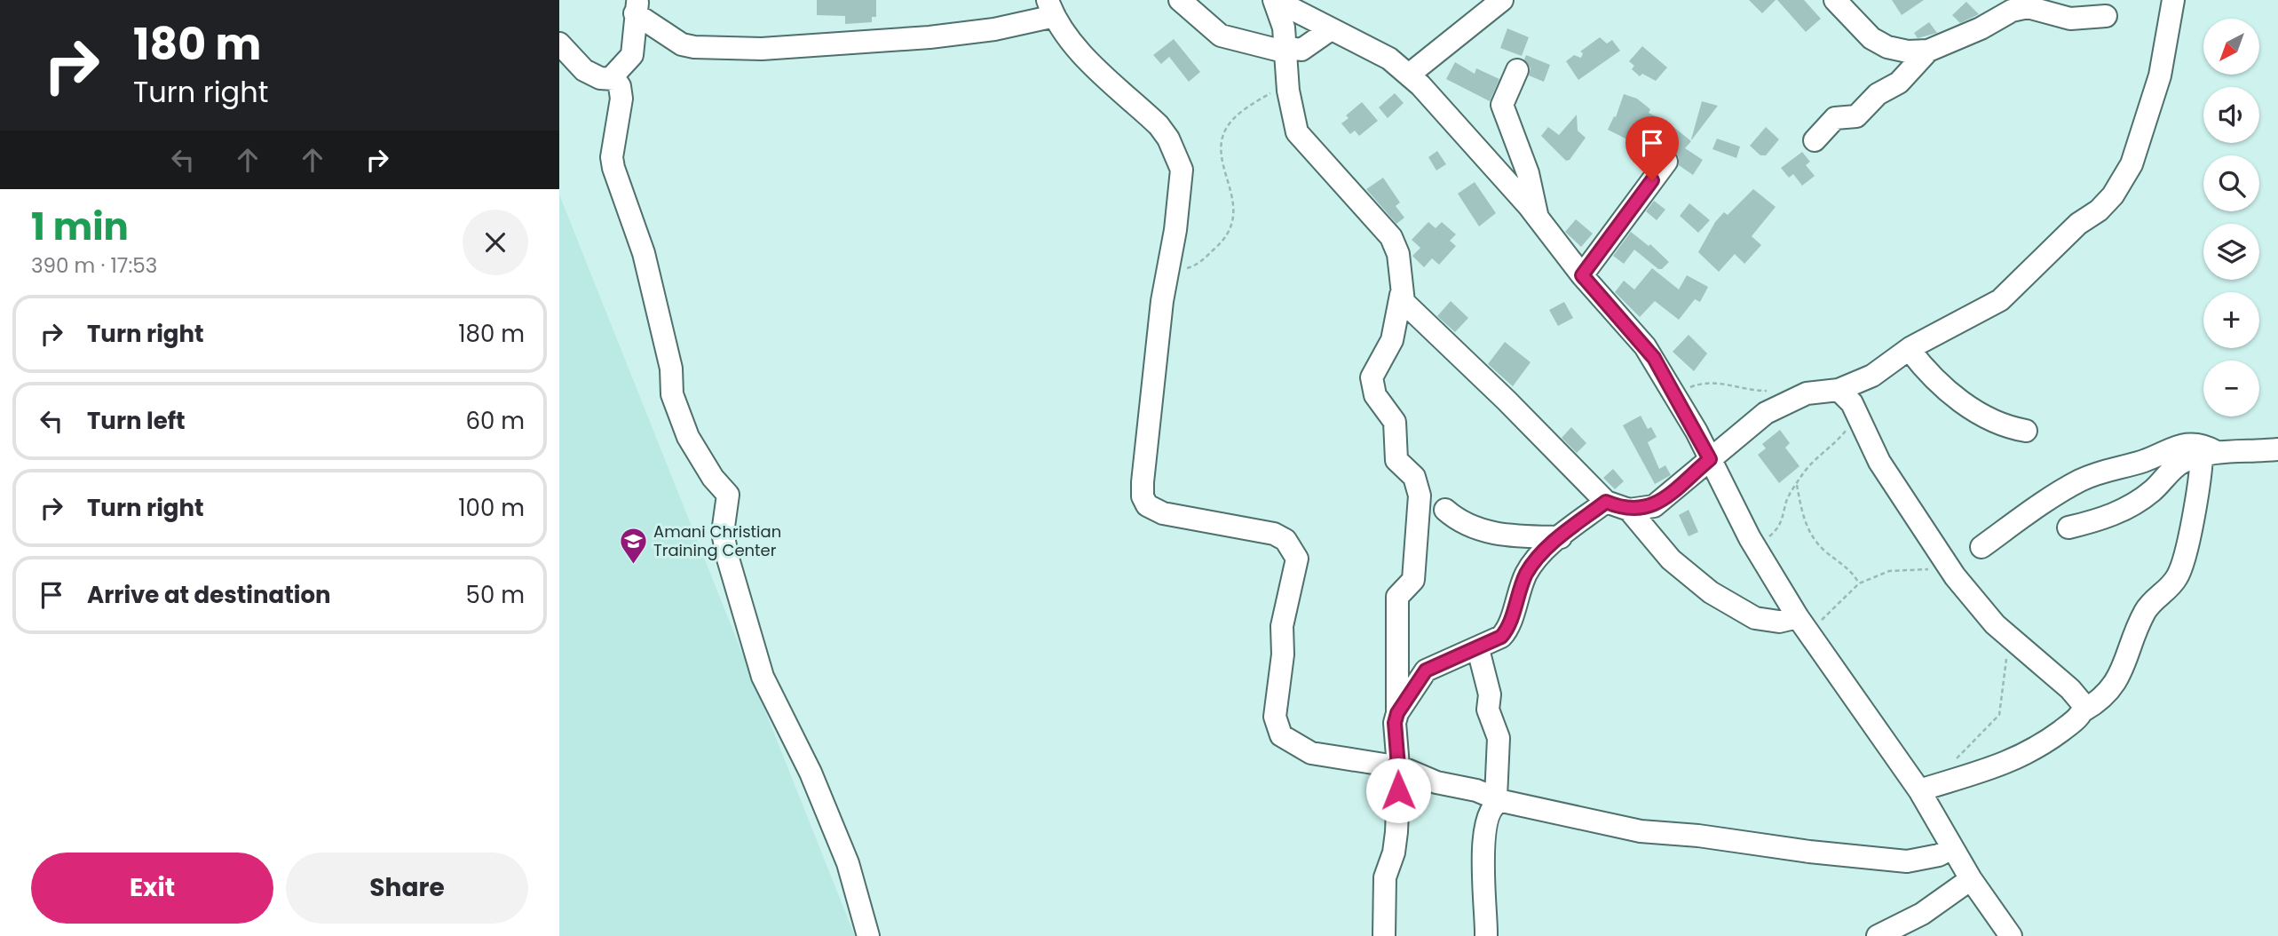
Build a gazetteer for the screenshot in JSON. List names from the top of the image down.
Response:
{
  "places": {
    "school or university": ["Amani Christian Training Center"]
  },
  "north": "bottom left",
  "page": {
    "turn": ["180 m", "Turn right"],
    "map_buttons": ["+", "−"],
    "heading": ["1 min", "390 m · 17:53"],
    "list": [
      {
        "name": "Turn right",
        "value": "180 m"
      },
      {
        "name": "Turn left",
        "value": "60 m"
      },
      {
        "name": "Turn right",
        "value": "100 m"
      },
      {
        "name": "Arrive at destination",
        "value": "50 m"
      }
    ],
    "buttons": ["Exit", "Share"]
  }
}
